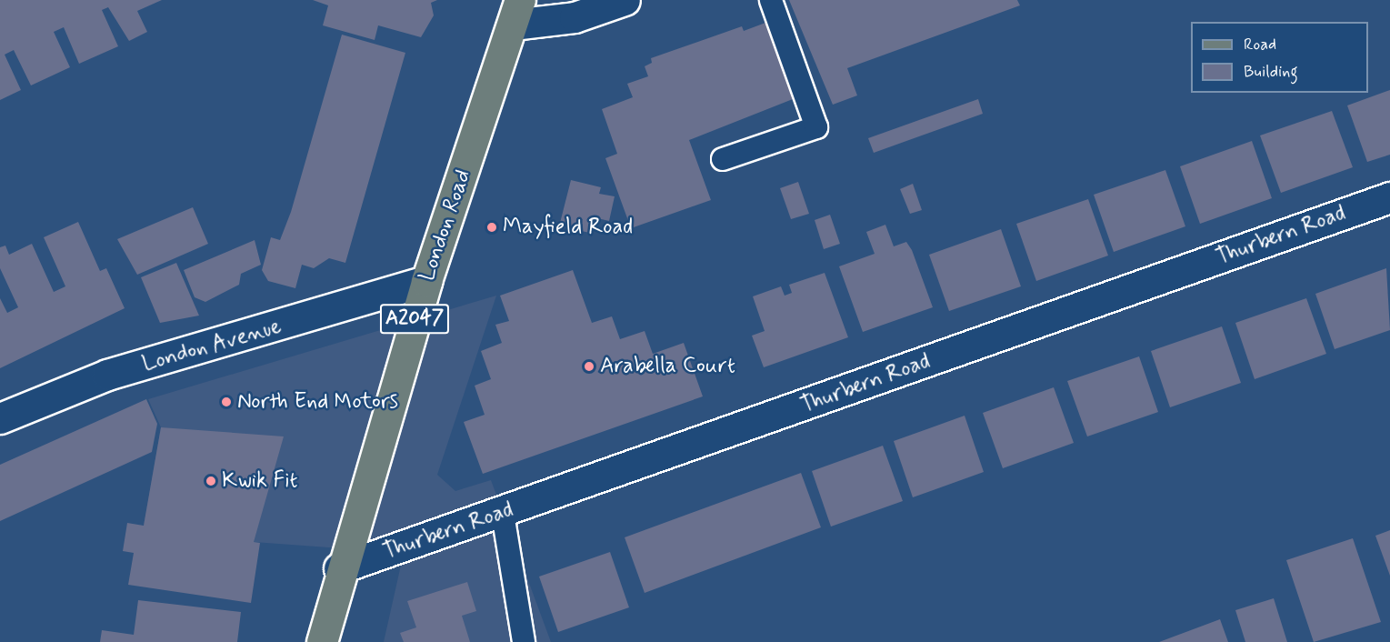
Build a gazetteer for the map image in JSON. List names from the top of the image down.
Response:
{
  "streets": {
    "main road": ["London Road", "A2047"],
    "street": ["Thurbern Road", "London Avenue"]
  },
  "crossings": [
    ["London Road", "Thurbern Road"],
    ["London Road", "London Avenue"]
  ],
  "places": [
    "Mayfield Road",
    "Arabella Court",
    "North End Motors",
    "Kwik Fit"
  ],
  "legend": ["Road", "Building"]
}
